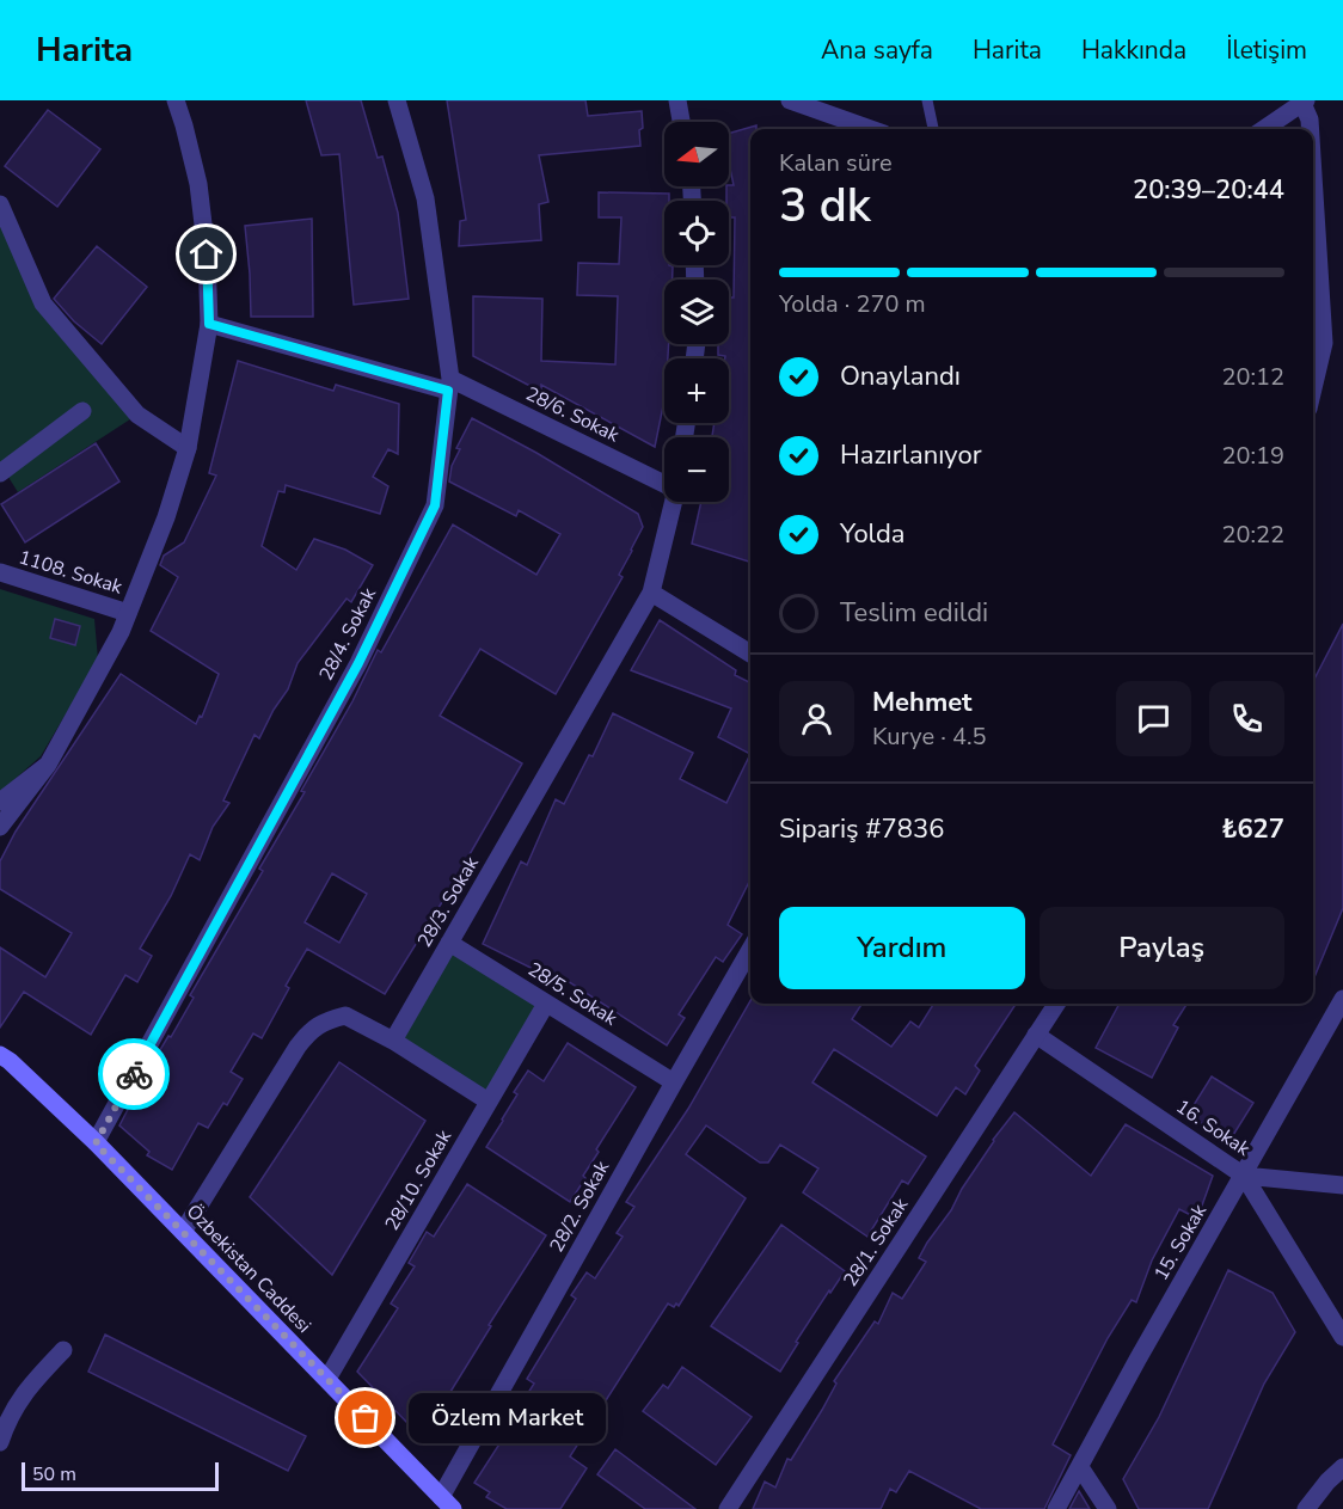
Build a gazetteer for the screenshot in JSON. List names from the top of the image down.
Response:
{
  "streets": {
    "main road": ["Özbekistan Caddesi"],
    "street": [
      "28/6. Sokak",
      "1108. Sokak",
      "28/4. Sokak",
      "28/3. Sokak",
      "28/5. Sokak",
      "16. Sokak",
      "28/10. Sokak",
      "28/2. Sokak",
      "28/1. Sokak",
      "15. Sokak"
    ]
  },
  "crossings": [
    ["28/6. Sokak", "28/4. Sokak"],
    ["28/4. Sokak", "Özbekistan Caddesi"],
    ["28/3. Sokak", "28/5. Sokak"],
    ["28/5. Sokak", "28/10. Sokak"],
    ["28/5. Sokak", "28/2. Sokak"],
    ["16. Sokak", "28/1. Sokak"],
    ["16. Sokak", "15. Sokak"],
    ["28/10. Sokak", "Özbekistan Caddesi"],
    ["28/2. Sokak", "Özbekistan Caddesi"]
  ],
  "places": ["Özlem Market"],
  "scale_bar": "50 m",
  "north": "left",
  "page": {
    "header": "Harita",
    "nav": [
      "Ana sayfa",
      "Harita",
      "Hakkında",
      "İletişim"
    ],
    "map_buttons": ["+", "−"],
    "heading": ["3 dk", "Kalan süre", "20:39–20:44"],
    "panel": [
      "Mehmet",
      "Kurye · 4.5",
      "Sipariş #7836",
      "₺627"
    ],
    "bar": "Yolda · 270 m",
    "list": [
      ["Onaylandı", "20:12"],
      ["Hazırlanıyor", "20:19"],
      ["Yolda", "20:22"],
      "Teslim edildi"
    ],
    "buttons": ["Yardım", "Paylaş"],
    "bubble": "Özlem Market",
    "scale": "50 m"
  }
}
